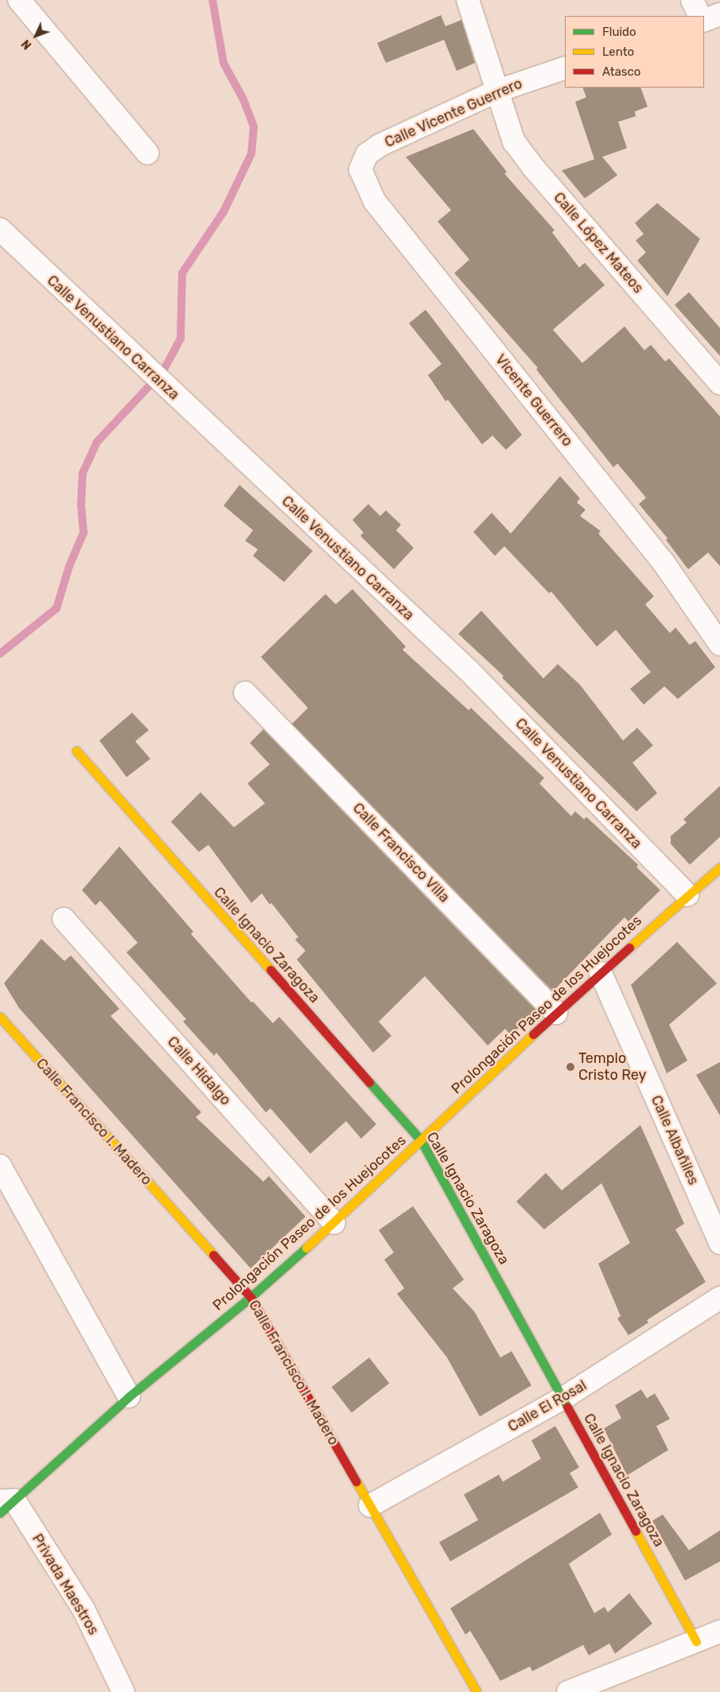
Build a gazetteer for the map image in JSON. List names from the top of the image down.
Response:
{
  "streets": {
    "street": [
      "Calle Vicente Guerrero",
      "Calle López Mateos",
      "Calle Venustiano Carranza",
      "Vicente Guerrero",
      "Calle Francisco Villa",
      "Calle Ignacio Zaragoza",
      "Prolongación Paseo de los Huejocotes",
      "Calle Hidalgo",
      "Calle Francisco I. Madero",
      "Calle Albañiles",
      "Calle El Rosal",
      "Privada Maestros"
    ]
  },
  "crossings": [
    ["Calle Vicente Guerrero", "Calle López Mateos"],
    ["Calle Vicente Guerrero", "Vicente Guerrero"],
    ["Calle Venustiano Carranza", "Prolongación Paseo de los Huejocotes"],
    ["Calle Francisco Villa", "Prolongación Paseo de los Huejocotes"],
    ["Calle Ignacio Zaragoza", "Prolongación Paseo de los Huejocotes"],
    ["Calle Ignacio Zaragoza", "Calle El Rosal"],
    ["Prolongación Paseo de los Huejocotes", "Calle Hidalgo"],
    ["Prolongación Paseo de los Huejocotes", "Calle Francisco I. Madero"],
    ["Prolongación Paseo de los Huejocotes", "Calle Albañiles"],
    ["Prolongación Paseo de los Huejocotes", "Privada Maestros"],
    ["Calle Francisco I. Madero", "Calle El Rosal"]
  ],
  "places": ["Templo Cristo Rey"],
  "legend": ["Fluido", "Lento", "Atasco"],
  "north": "bottom left"
}
